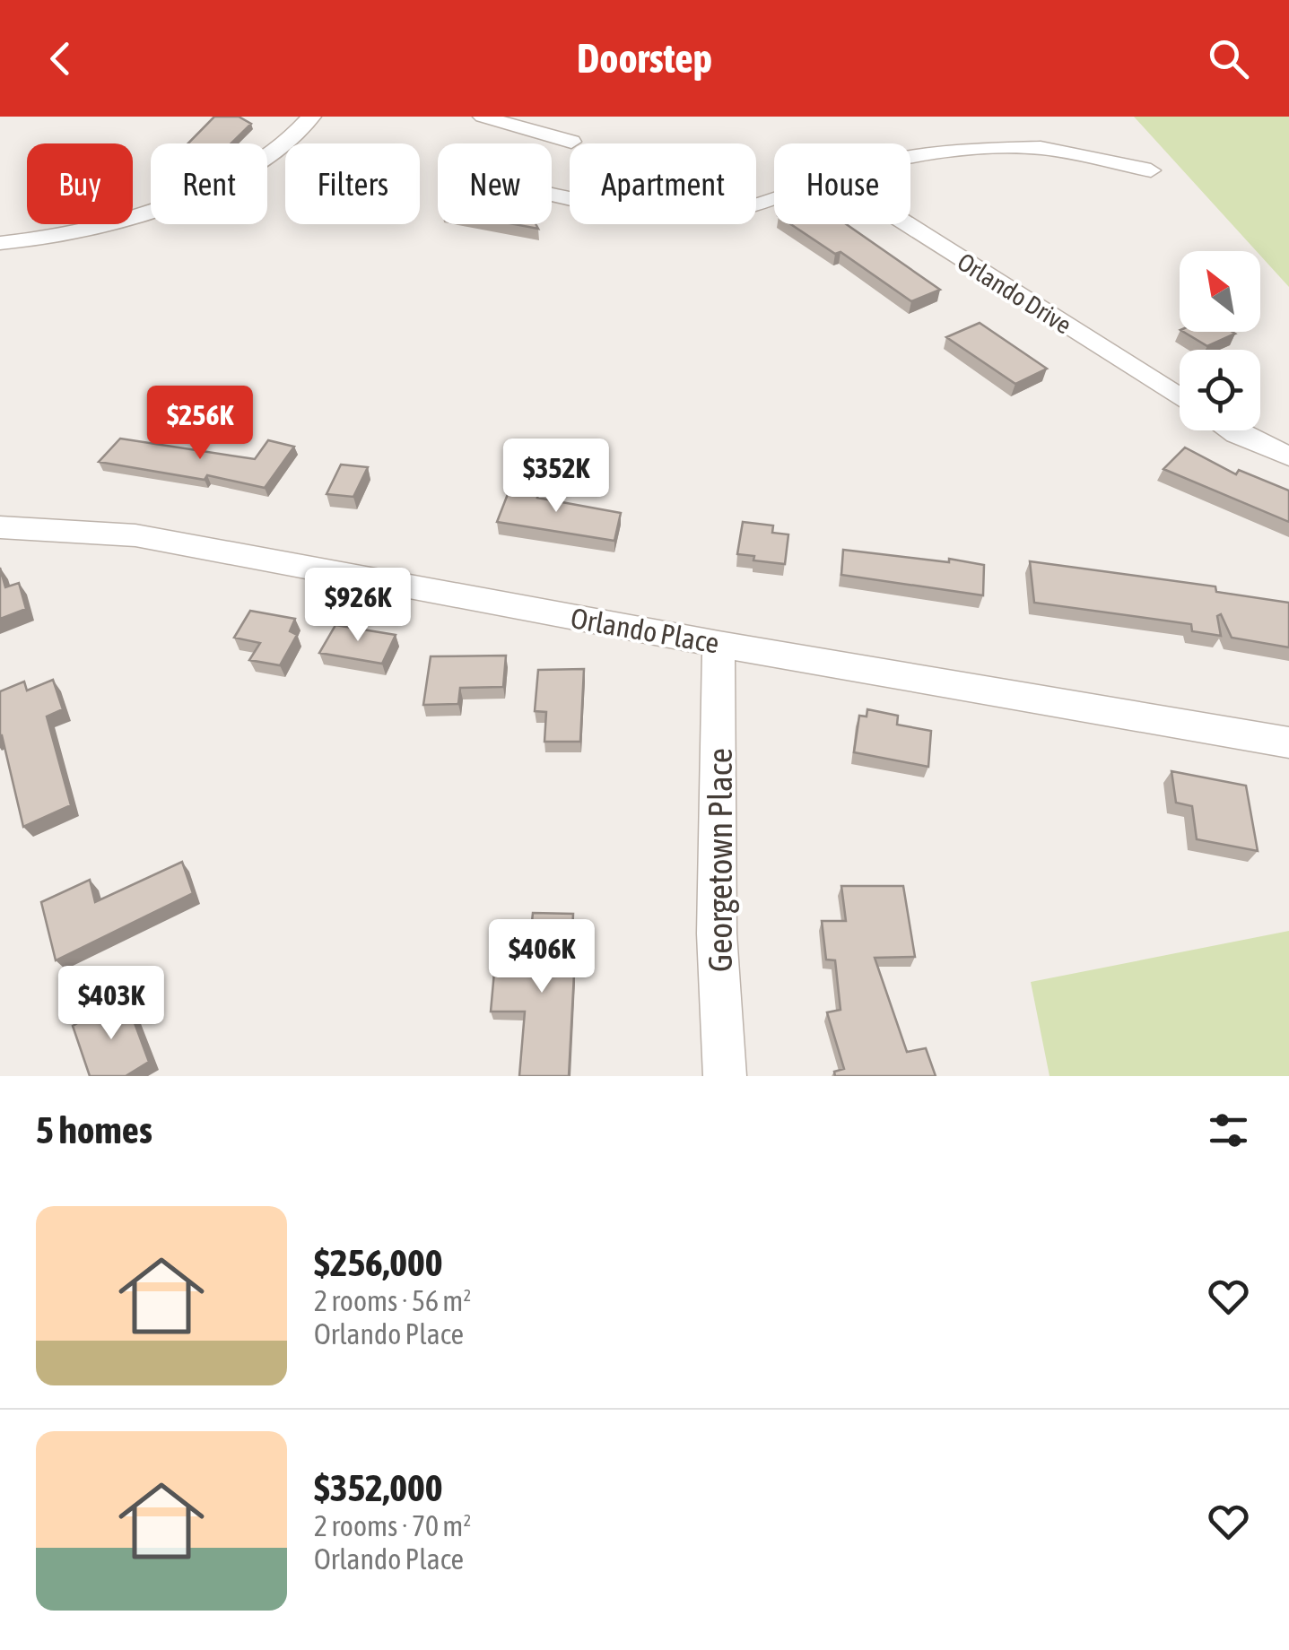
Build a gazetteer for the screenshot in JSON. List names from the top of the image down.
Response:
{
  "streets": {
    "street": ["Orlando Drive", "Orlando Place", "Georgetown Place"]
  },
  "crossings": [
    ["Orlando Place", "Georgetown Place"]
  ],
  "north": "top left",
  "page": {
    "header": "Doorstep",
    "chip": [
      "Buy",
      "Rent",
      "Filters",
      "New",
      "Apartment",
      "House"
    ],
    "price": [
      "$256K",
      "$352K",
      "$926K",
      "$406K",
      "$403K"
    ],
    "heading": "5 homes",
    "list": [
      {
        "name": "$256,000",
        "note": "2 rooms · 56 m² · Orlando Place"
      },
      {
        "name": "$352,000",
        "note": "2 rooms · 70 m² · Orlando Place"
      }
    ]
  }
}
